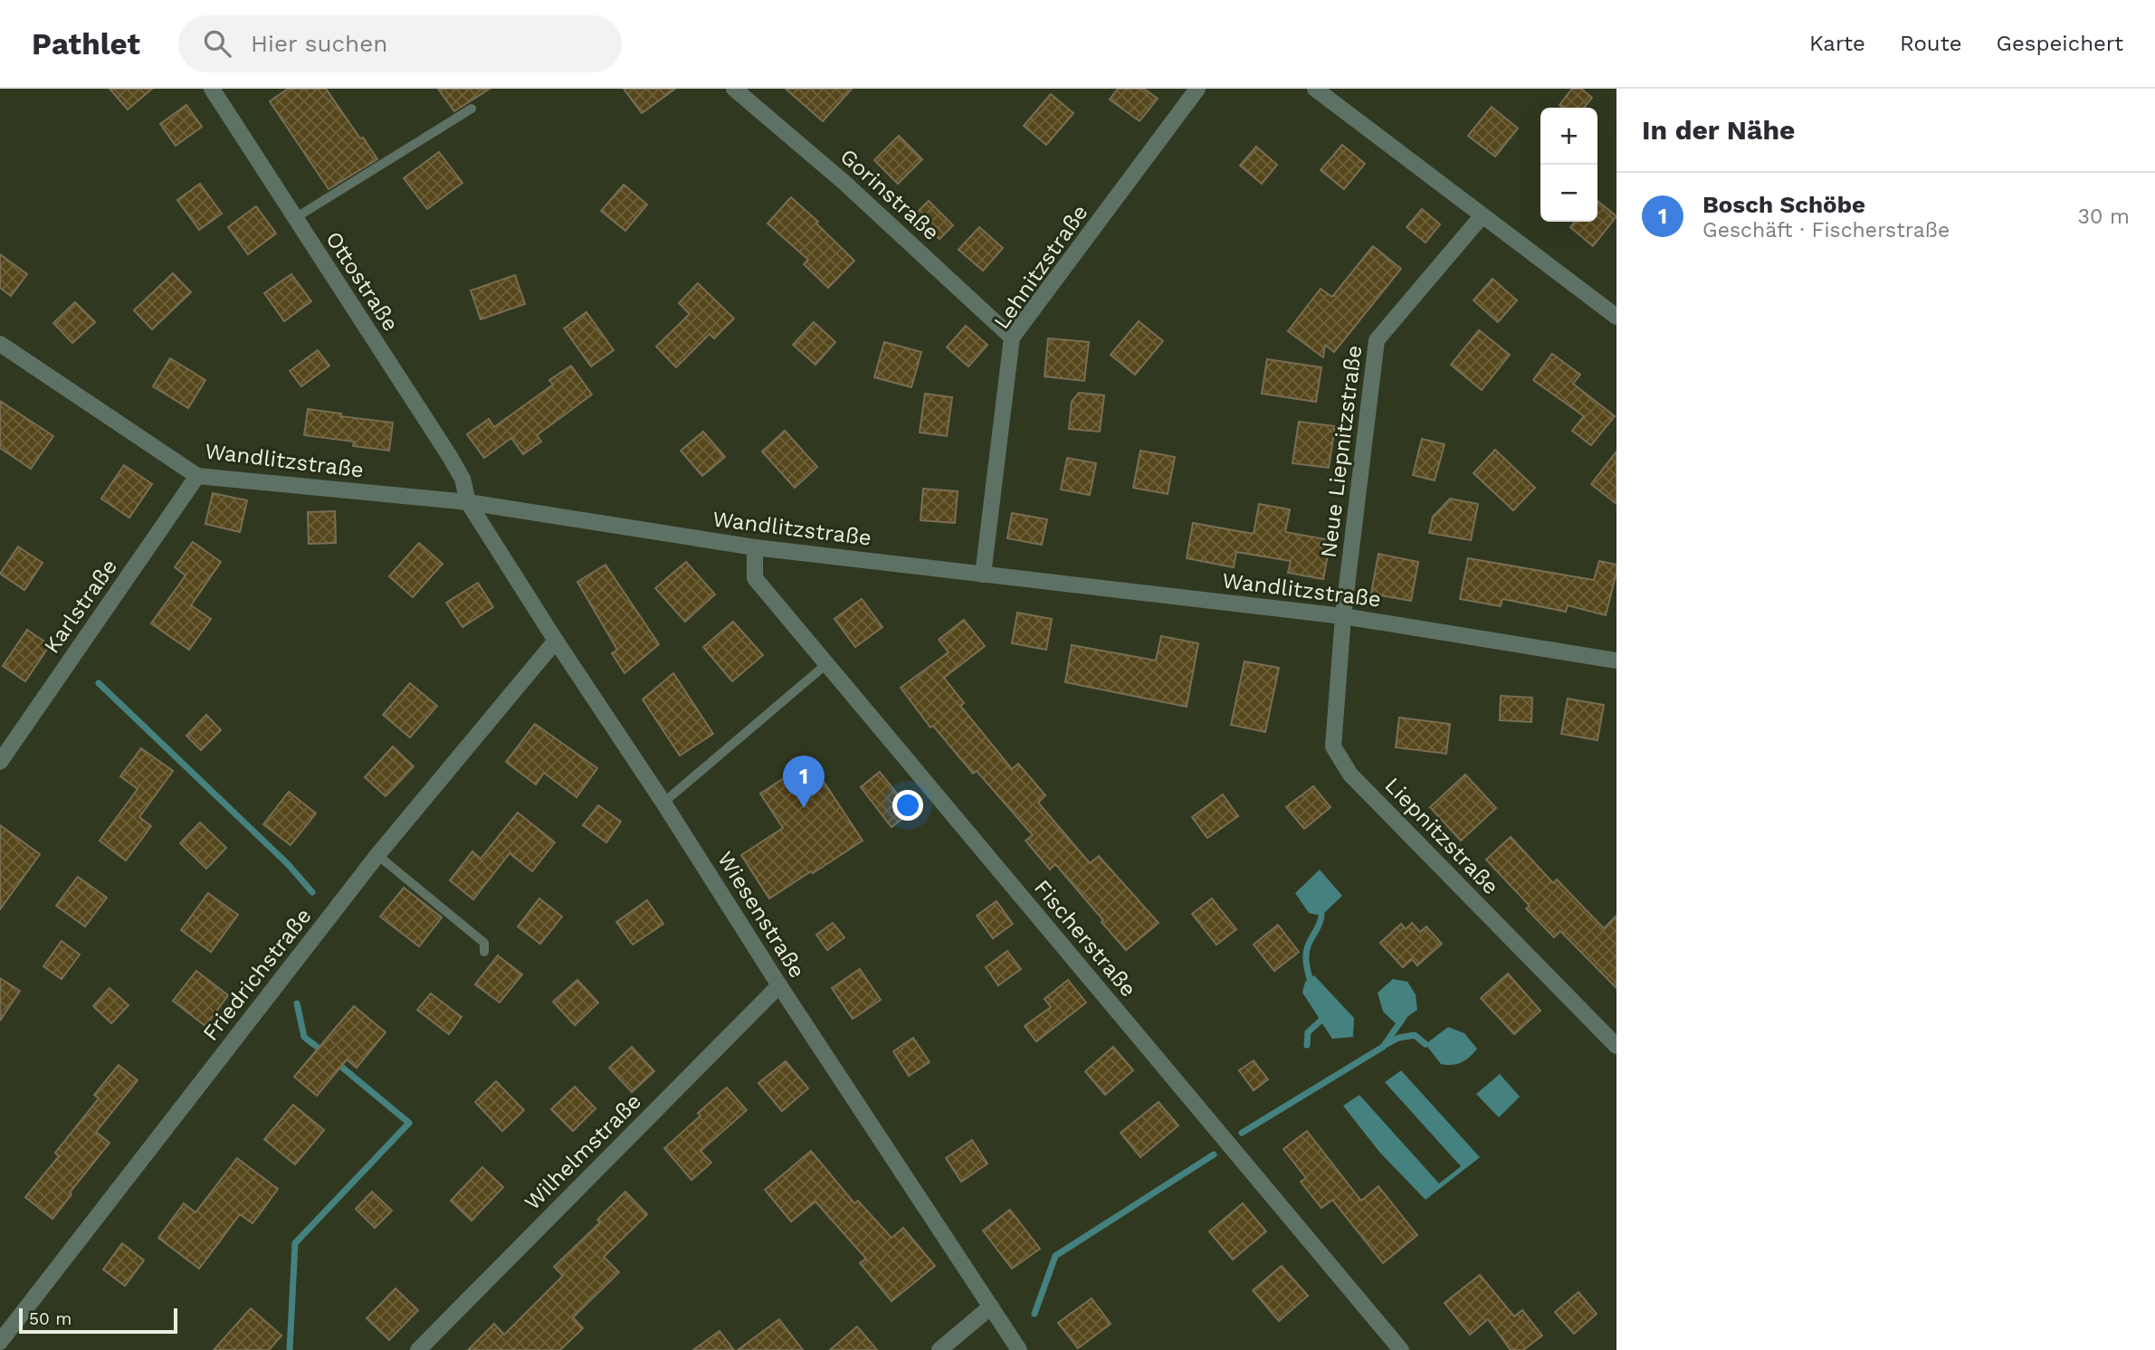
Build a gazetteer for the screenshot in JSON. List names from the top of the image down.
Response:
{
  "streets": {
    "street": [
      "Gorinstraße",
      "Lehnitzstraße",
      "Ottostraße",
      "Neue Liepnitzstraße",
      "Wandlitzstraße",
      "Karlstraße",
      "Liepnitzstraße",
      "Wiesenstraße",
      "Fischerstraße",
      "Friedrichstraße",
      "Wilhelmstraße"
    ]
  },
  "crossings": [
    ["Gorinstraße", "Lehnitzstraße"],
    ["Lehnitzstraße", "Wandlitzstraße"],
    ["Ottostraße", "Wandlitzstraße"],
    ["Ottostraße", "Wiesenstraße"],
    ["Neue Liepnitzstraße", "Wandlitzstraße"],
    ["Neue Liepnitzstraße", "Liepnitzstraße"],
    ["Wandlitzstraße", "Karlstraße"],
    ["Wandlitzstraße", "Liepnitzstraße"],
    ["Wandlitzstraße", "Wiesenstraße"],
    ["Wandlitzstraße", "Fischerstraße"],
    ["Wiesenstraße", "Friedrichstraße"],
    ["Wiesenstraße", "Wilhelmstraße"]
  ],
  "scale_bar": "50 m",
  "page": {
    "header": "Pathlet",
    "search": "Hier suchen",
    "nav": ["Karte", "Route", "Gespeichert"],
    "heading": "In der Nähe",
    "map_buttons": ["+", "−"],
    "list": [
      {
        "mark": "1",
        "name": "Bosch Schöbe",
        "note": "Geschäft · Fischerstraße",
        "value": "30 m"
      }
    ],
    "pins": "1",
    "scale": "50 m"
  }
}
